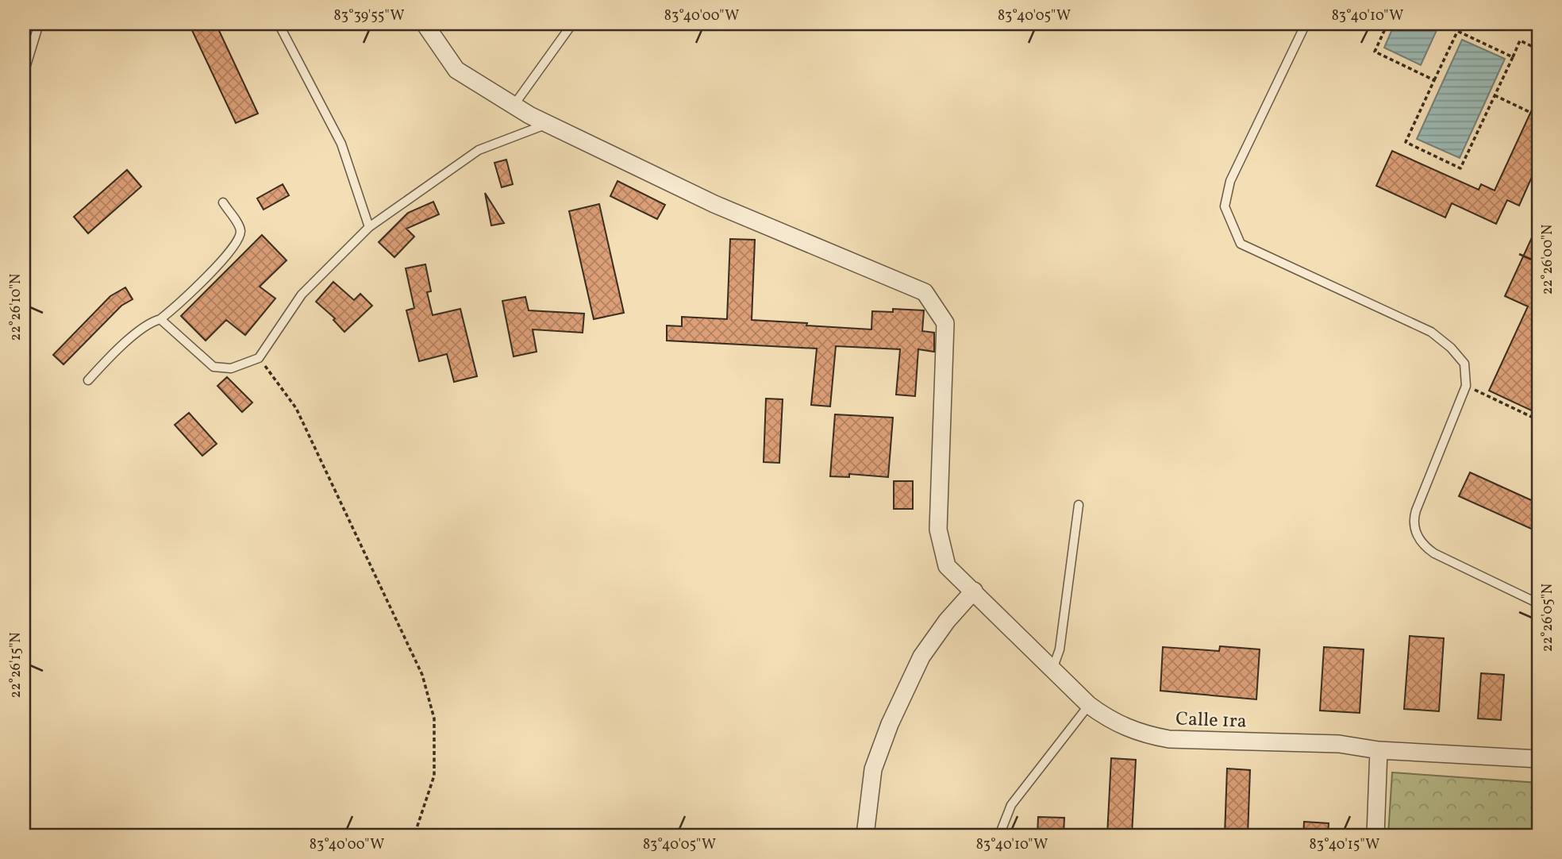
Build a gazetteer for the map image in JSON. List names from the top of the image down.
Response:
{
  "streets": {
    "street": ["Calle 1ra"]
  },
  "coordinates": [
    "83°39'55\"W",
    "83°40'00\"W",
    "83°40'05\"W",
    "83°40'10\"W",
    "22°26'00\"N",
    "22°26'10\"N",
    "22°26'05\"N",
    "22°26'15\"N",
    "83°40'15\"W"
  ]
}
